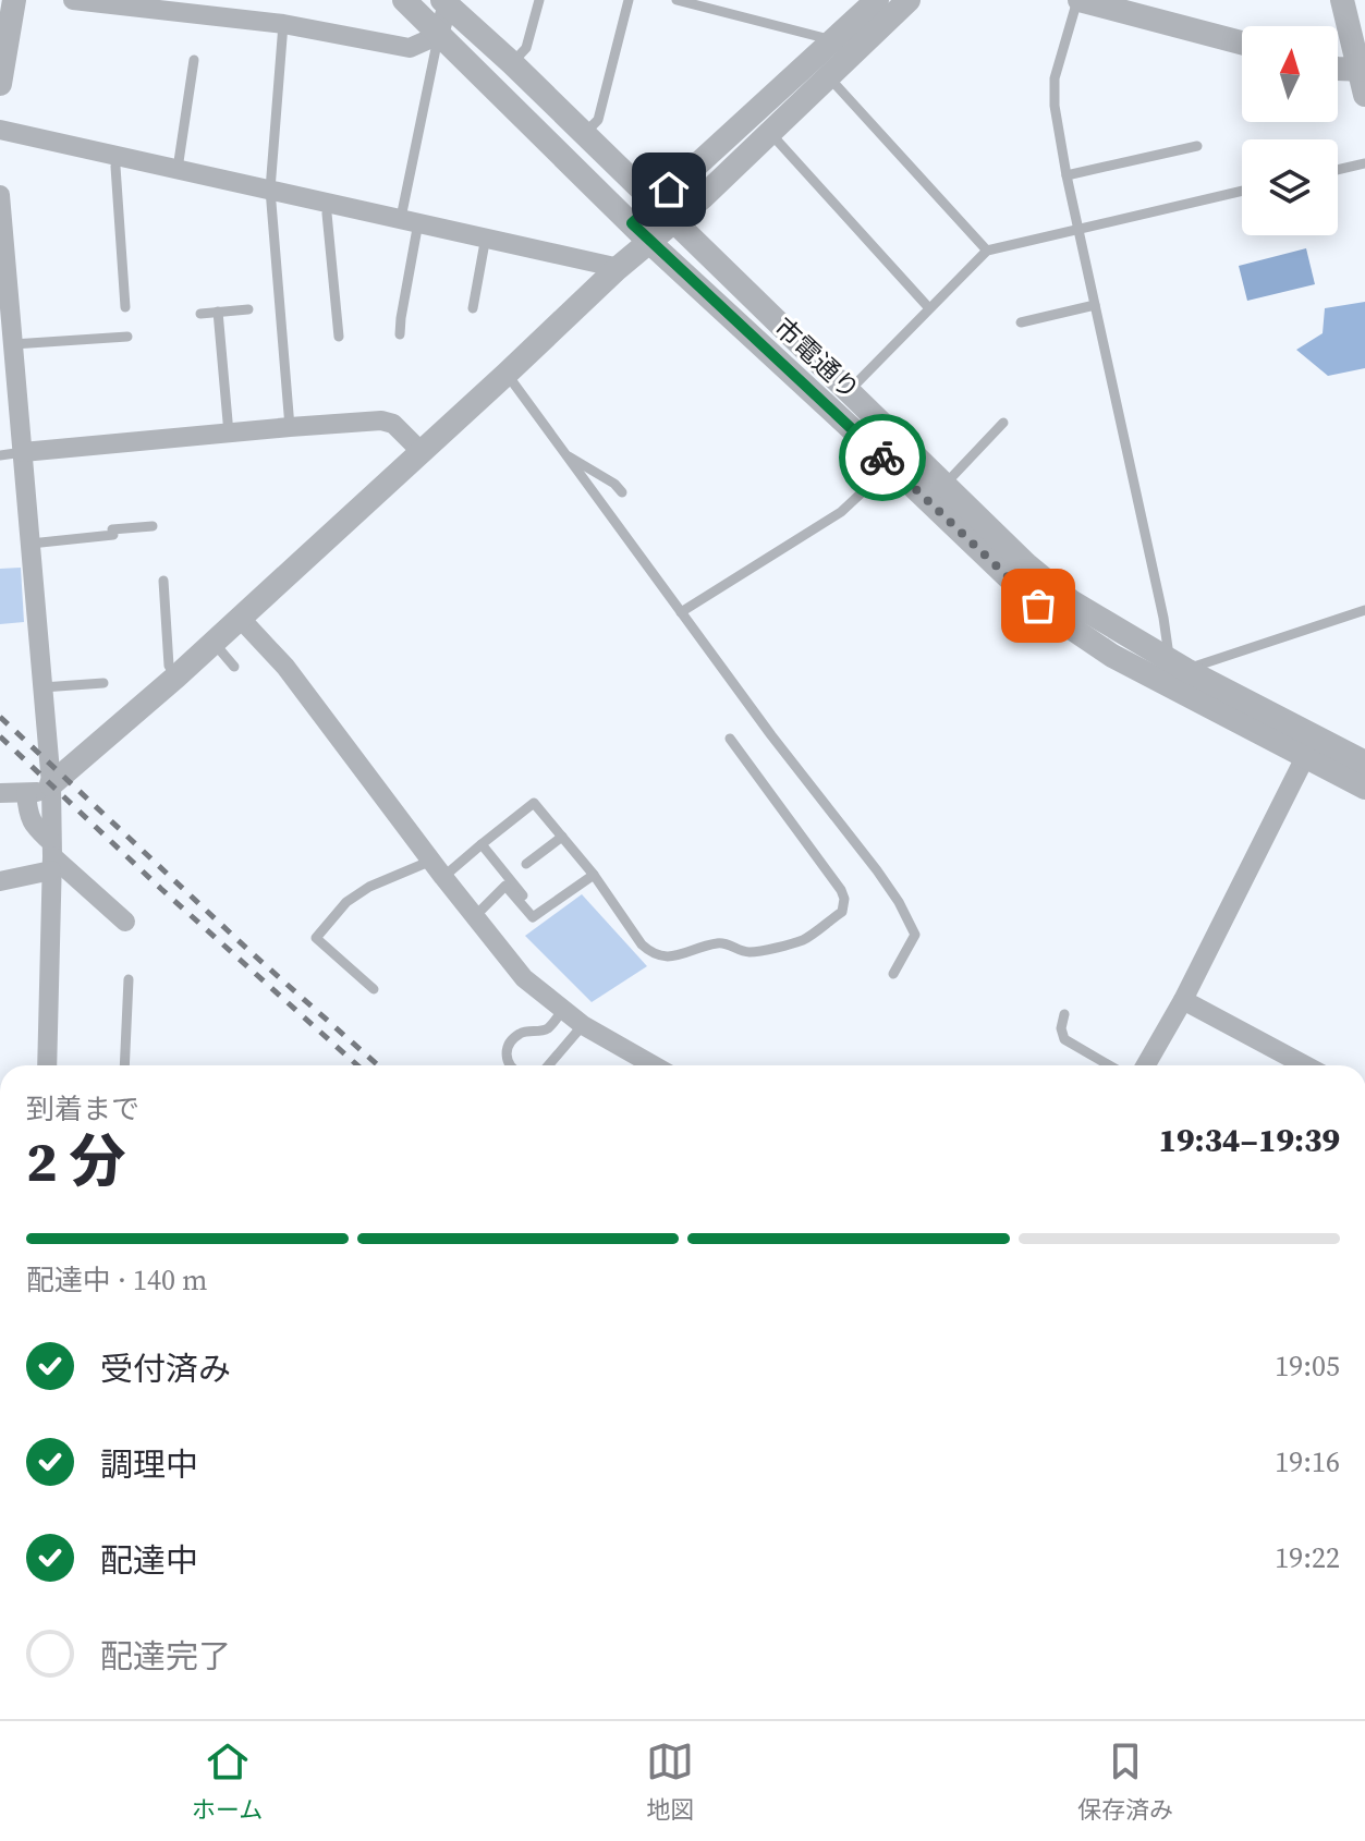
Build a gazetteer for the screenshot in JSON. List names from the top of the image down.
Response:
{
  "streets": {
    "street": ["市電通り"]
  },
  "north": "top",
  "page": {
    "heading": ["2 分", "到着まで", "19:34–19:39"],
    "bar": "配達中 · 140 m",
    "list": [
      ["受付済み", "19:05"],
      ["調理中", "19:16"],
      ["配達中", "19:22"],
      "配達完了"
    ],
    "tabs": ["ホーム", "地図", "保存済み"]
  }
}
